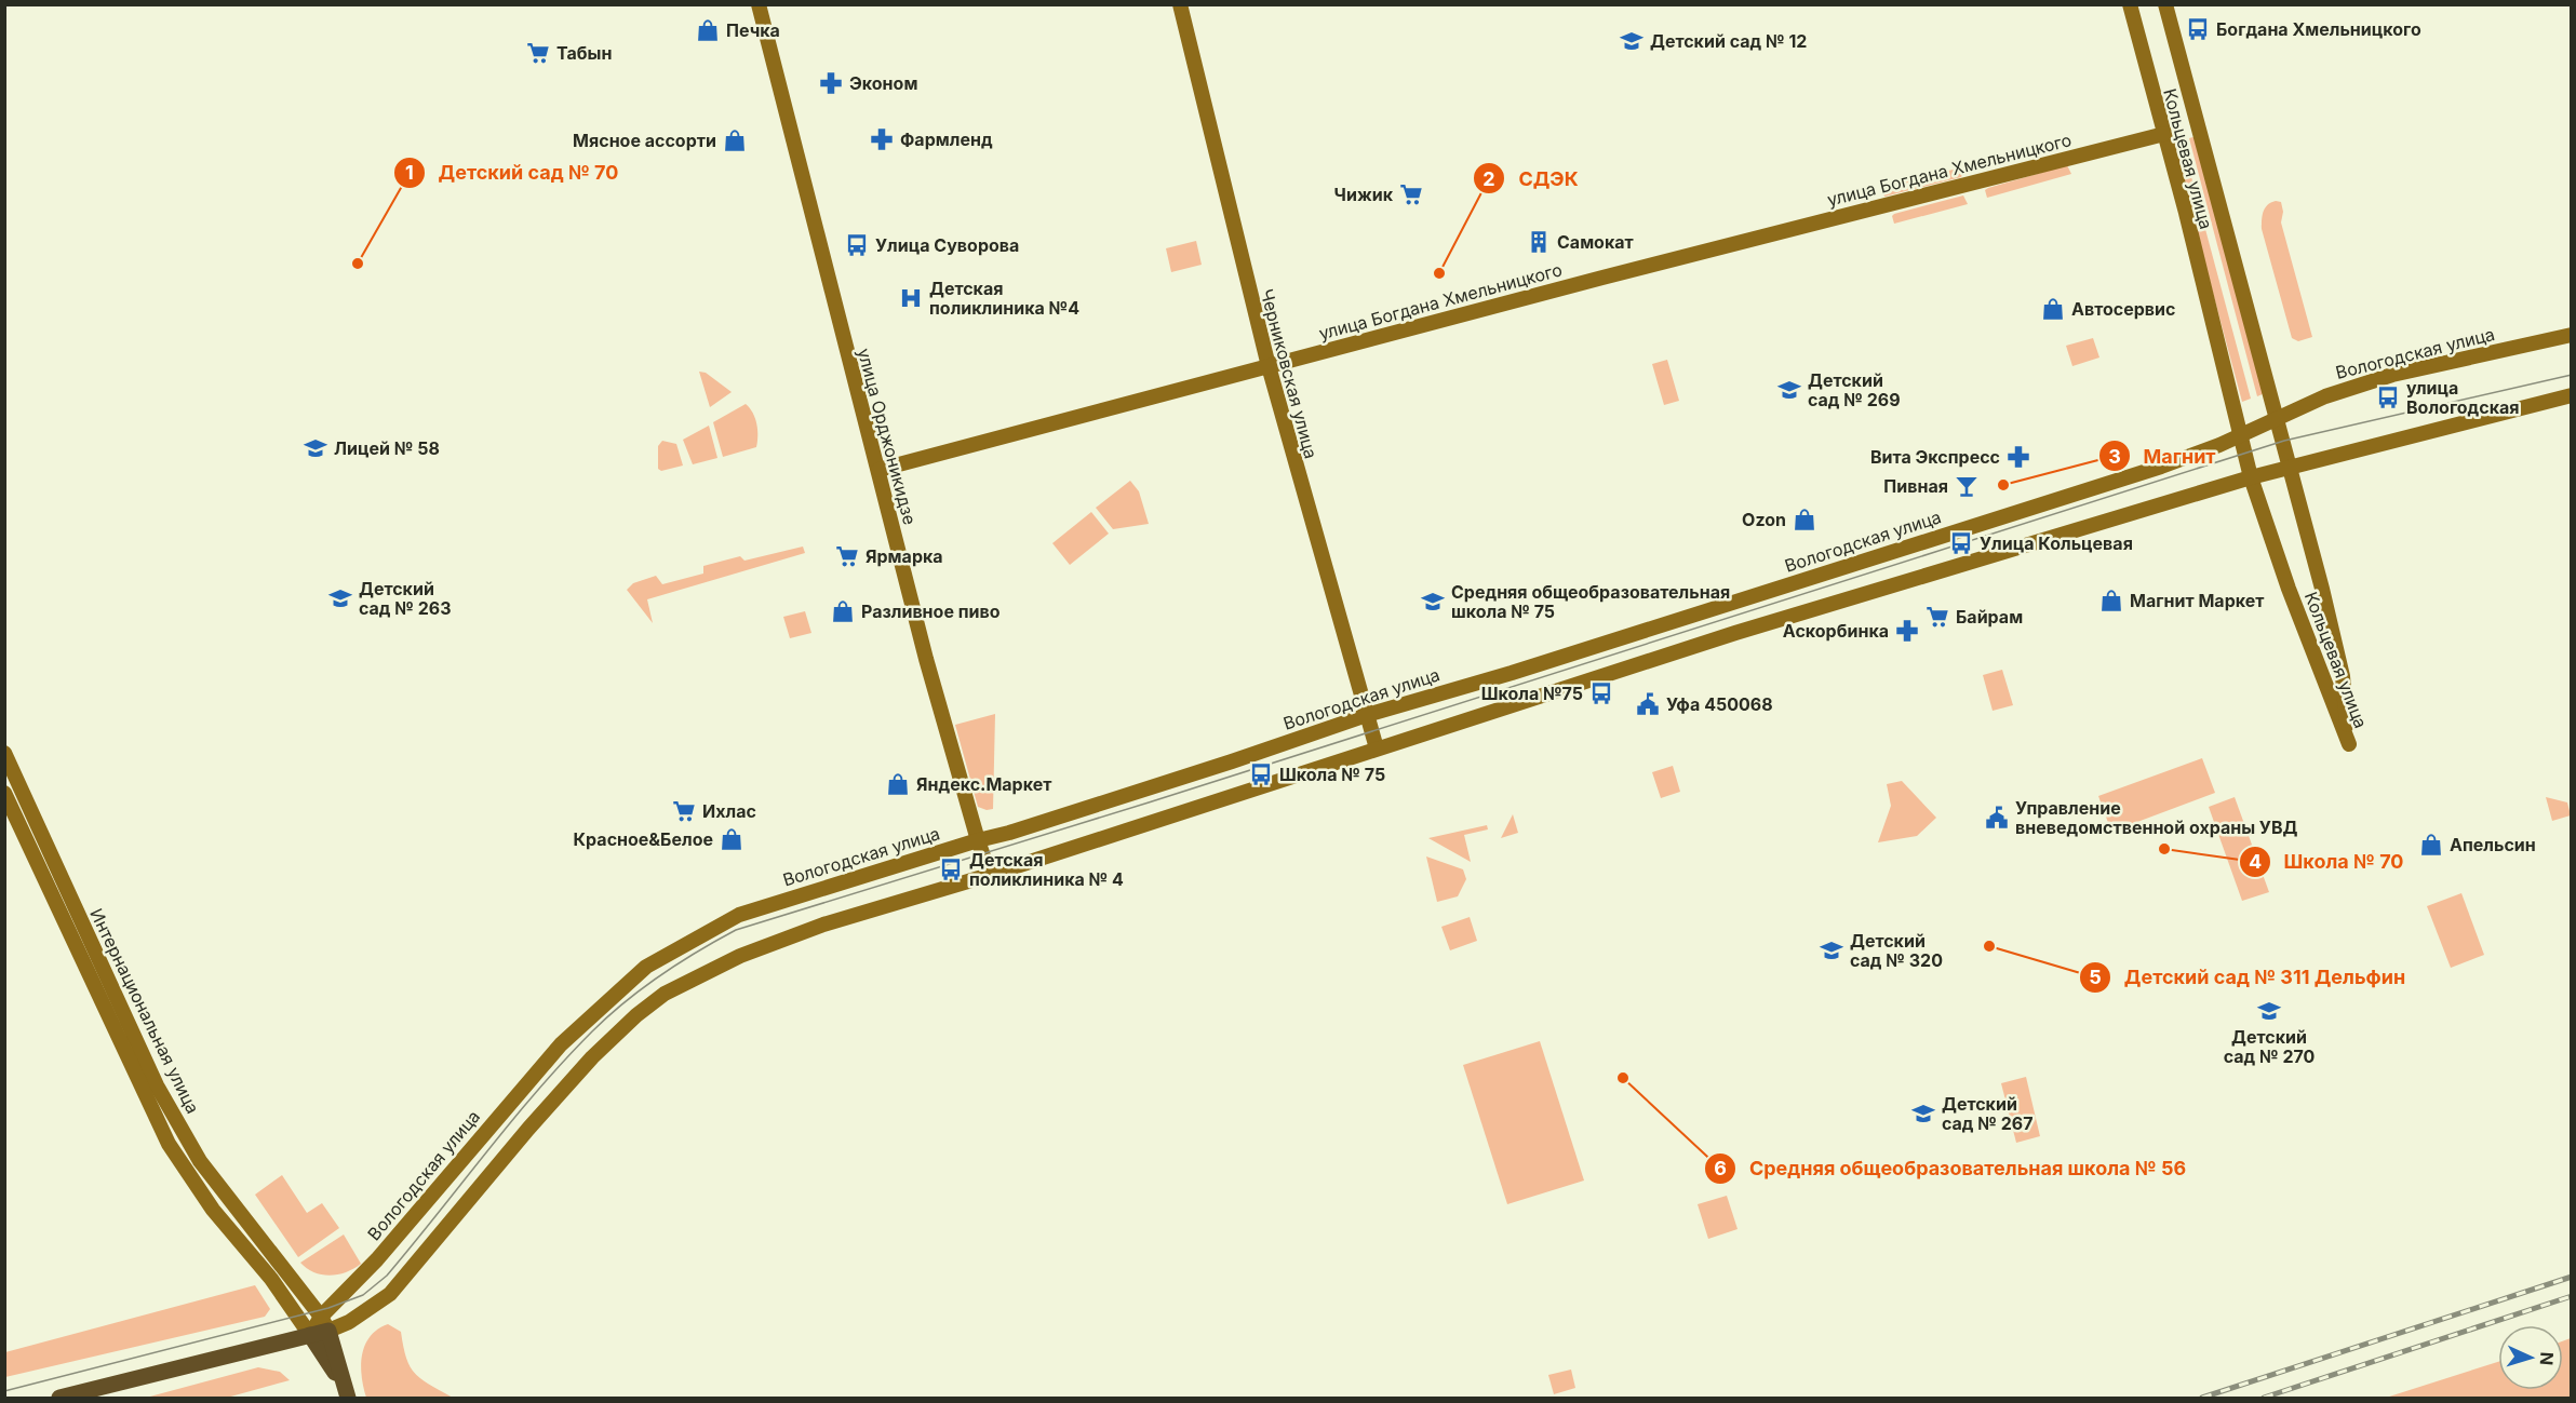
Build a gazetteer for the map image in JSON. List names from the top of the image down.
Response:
{
  "streets": {
    "main road": [
      "Кольцевая улица",
      "улица Богдана Хмельницкого",
      "Вологодская улица",
      "Черниковская улица",
      "улица Орджоникидзе",
      "Интернациональная улица"
    ]
  },
  "crossings": [
    ["Кольцевая улица", "улица Богдана Хмельницкого"],
    ["Кольцевая улица", "Вологодская улица"],
    ["улица Богдана Хмельницкого", "Черниковская улица"],
    ["улица Богдана Хмельницкого", "улица Орджоникидзе"],
    ["Вологодская улица", "Черниковская улица"],
    ["Вологодская улица", "улица Орджоникидзе"],
    ["Вологодская улица", "Интернациональная улица"]
  ],
  "places": {
    "bus stop": [
      "Богдана Хмельницкого",
      "Улица Суворова",
      "улица Вологодская",
      "Улица Кольцевая",
      "Школа №75",
      "Школа № 75",
      "Детская поликлиника № 4"
    ],
    "shop": [
      "Печка",
      "Мясное ассорти",
      "Автосервис",
      "Ozon",
      "Магнит Маркет",
      "Разливное пиво",
      "Яндекс.Маркет",
      "Красное&Белое",
      "Апельсин"
    ],
    "school or university": [
      "Детский сад № 12",
      "Детский сад № 269",
      "Лицей № 58",
      "Детский сад № 263",
      "Средняя общеобразовательная школа № 75",
      "Детский сад № 320",
      "Детский сад № 270",
      "Детский сад № 267"
    ],
    "supermarket": [
      "Табын",
      "Чижик",
      "Ярмарка",
      "Байрам",
      "Ихлас"
    ],
    "pharmacy": [
      "Эконом",
      "Фармленд",
      "Вита Экспресс",
      "Аскорбинка"
    ],
    "building": ["Самокат"],
    "other": [
      "Детский сад № 70",
      "СДЭК",
      "Магнит",
      "Школа № 70",
      "Детский сад № 311 Дельфин",
      "Средняя общеобразовательная школа № 56"
    ],
    "hospital": ["Детская поликлиника №4"],
    "bar": ["Пивная"],
    "public building": ["Уфа 450068", "Управление вневедомственной охраны УВД"]
  },
  "north": "right"
}
